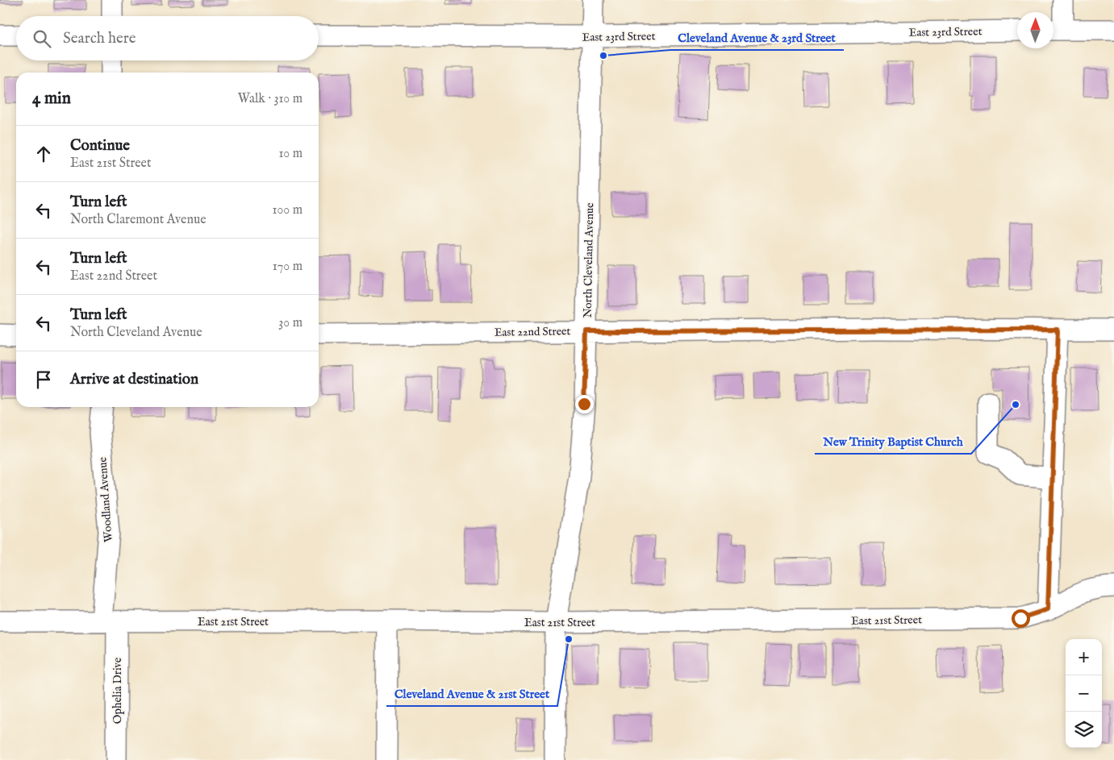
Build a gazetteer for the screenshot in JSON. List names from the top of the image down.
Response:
{
  "streets": {
    "street": [
      "East 23rd Street",
      "North Cleveland Avenue",
      "East 22nd Street",
      "Woodland Avenue",
      "East 21st Street",
      "Ophelia Drive"
    ]
  },
  "crossings": [
    ["East 23rd Street", "North Cleveland Avenue"],
    ["North Cleveland Avenue", "East 22nd Street"],
    ["North Cleveland Avenue", "East 21st Street"],
    ["Woodland Avenue", "East 21st Street"],
    ["Woodland Avenue", "Ophelia Drive"],
    ["East 21st Street", "Ophelia Drive"]
  ],
  "places": ["Cleveland Avenue & 23rd Street", "New Trinity Baptist Church", "Cleveland Avenue & 21st Street"],
  "north": "top",
  "page": {
    "search": "Search here",
    "heading": ["4 min", "Walk · 310 m"],
    "list": [
      ["Continue", "East 21st Street", "10 m"],
      ["Turn left", "North Claremont Avenue", "100 m"],
      ["Turn left", "East 22nd Street", "170 m"],
      ["Turn left", "North Cleveland Avenue", "30 m"],
      "Arrive at destination"
    ],
    "map_buttons": ["+", "−"]
  }
}
